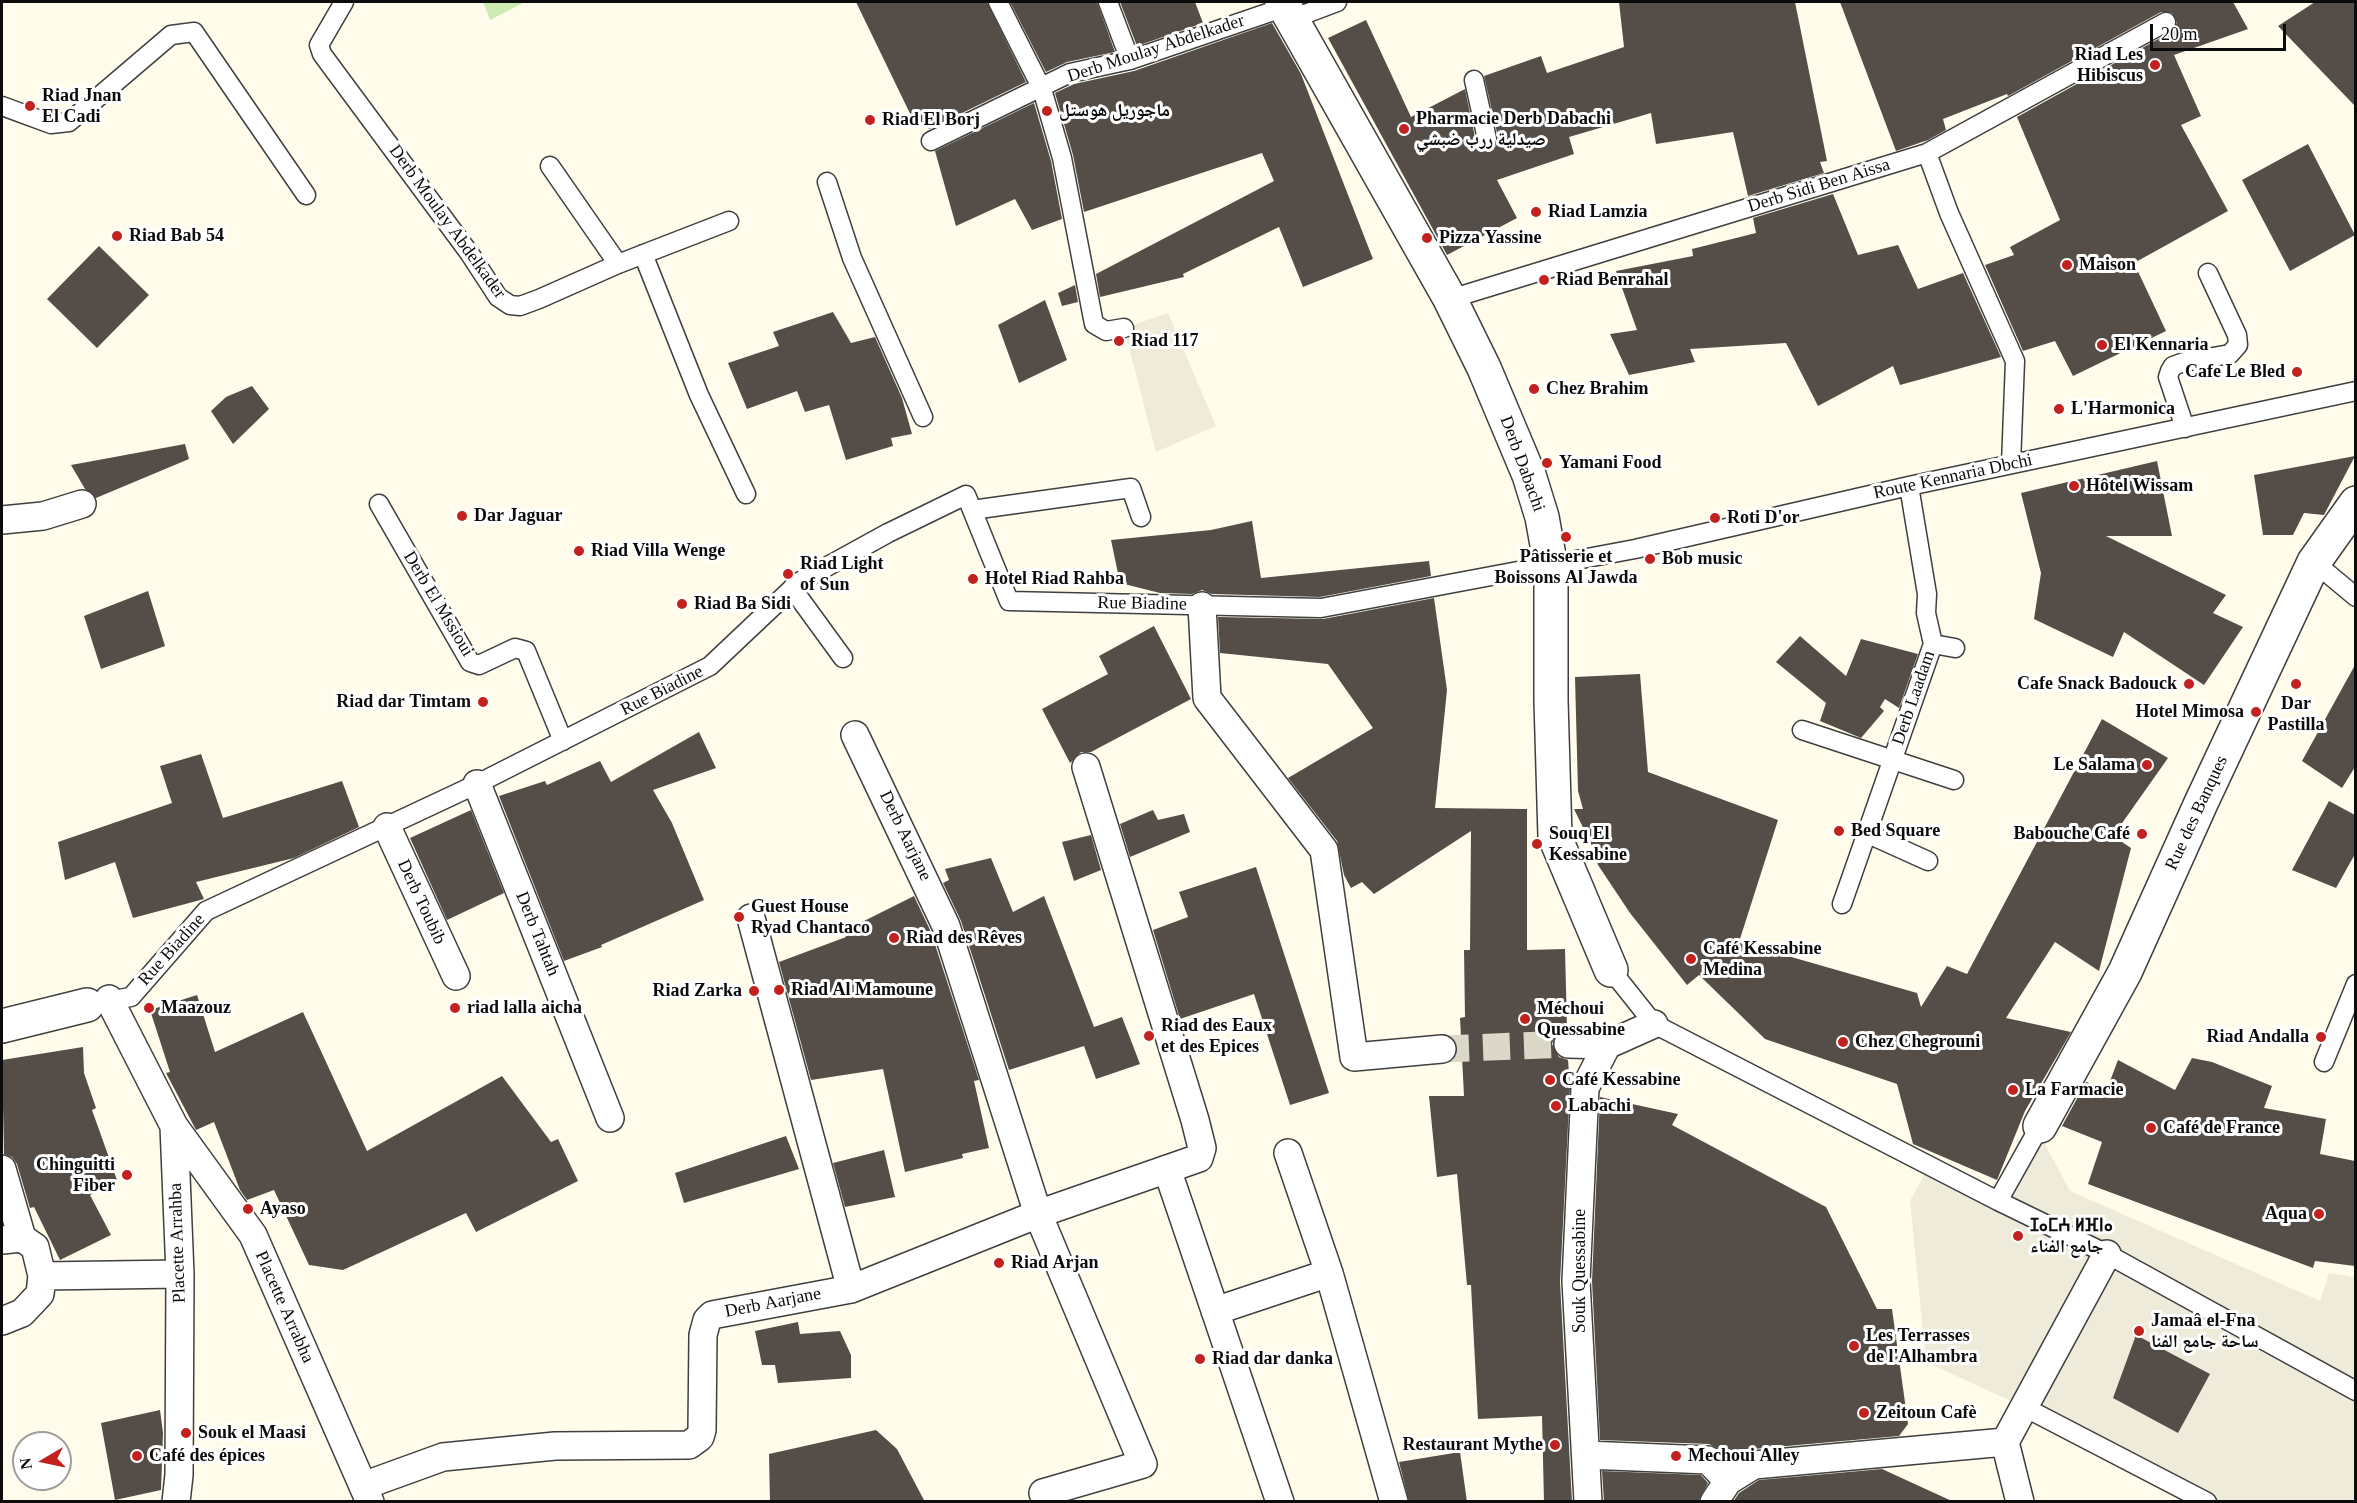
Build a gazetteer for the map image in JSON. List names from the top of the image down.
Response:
{
  "streets": {
    "street": [
      "Derb Dabachi",
      "Rue des Banques",
      "Derb Aarjane",
      "Derb Toubib",
      "Derb Tahtah",
      "Placette Arrahba",
      "Souk Quessabine",
      "Placette Arrabha"
    ],
    "lane": [
      "Derb Moulay Abdelkader",
      "Derb Sidi Ben Aissa",
      "Route Kennaria Dbchi",
      "Derb El Mssioui",
      "Rue Biadine",
      "Derb Laadam"
    ]
  },
  "crossings": [
    ["Derb Moulay Abdelkader", "Derb Dabachi"],
    ["Derb Sidi Ben Aissa", "Derb Dabachi"],
    ["Derb Dabachi", "Route Kennaria Dbchi"],
    ["Derb Dabachi", "Rue Biadine"],
    ["Route Kennaria Dbchi", "Rue Biadine"],
    ["Route Kennaria Dbchi", "Derb Laadam"],
    ["Derb El Mssioui", "Rue Biadine"],
    ["Rue Biadine", "Derb Toubib"],
    ["Rue Biadine", "Derb Tahtah"],
    ["Rue Biadine", "Placette Arrahba"],
    ["Derb Aarjane", "Placette Arrabha"],
    ["Placette Arrahba", "Placette Arrabha"]
  ],
  "places": [
    "Riad Les Hibiscus",
    "Riad Jnan El Cadi",
    "ماجوريل هوستل",
    "Riad El Borj",
    "Pharmacie Derb Dabachi صيدلية ررب ضبشي",
    "Riad Lamzia",
    "Riad Bab 54",
    "Pizza Yassine",
    "Maison",
    "Riad Benrahal",
    "Riad 117",
    "El Kennaria",
    "Cafe Le Bled",
    "Chez Brahim",
    "L'Harmonica",
    "Yamani Food",
    "Hôtel Wissam",
    "Dar Jaguar",
    "Roti D'or",
    "Pâtisserie et Boissons Al Jawda",
    "Riad Villa Wenge",
    "Bob music",
    "Riad Light of Sun",
    "Hotel Riad Rahba",
    "Riad Ba Sidi",
    "Cafe Snack Badouck",
    "Dar Pastilla",
    "Riad dar Timtam",
    "Hotel Mimosa",
    "Le Salama",
    "Bed Square",
    "Babouche Café",
    "Souq El Kessabine",
    "Guest House Ryad Chantaco",
    "Riad des Rêves",
    "Café Kessabine Medina",
    "Riad Al Mamoune",
    "Riad Zarka",
    "Maazouz",
    "riad lalla aicha",
    "Méchoui Quessabine",
    "Riad des Eaux et des Epices",
    "Riad Andalla",
    "Chez Chegrouni",
    "Café Kessabine",
    "La Farmacie",
    "Labachi",
    "Café de France",
    "Chinguitti Fiber",
    "Ayaso",
    "Aqua",
    "ⵊⴰⵎⵄ ⵍⴼⵏⴰ جامع الفناء",
    "Riad Arjan",
    "Jamaâ el-Fna ساحة جامع الفنا",
    "Les Terrasses de l'Alhambra",
    "Riad dar danka",
    "Zeitoun Cafè",
    "Souk el Maasi",
    "Restaurant Mythe",
    "Café des épices",
    "Mechoui Alley"
  ],
  "scale_bar": "20 m",
  "north": "left"
}
